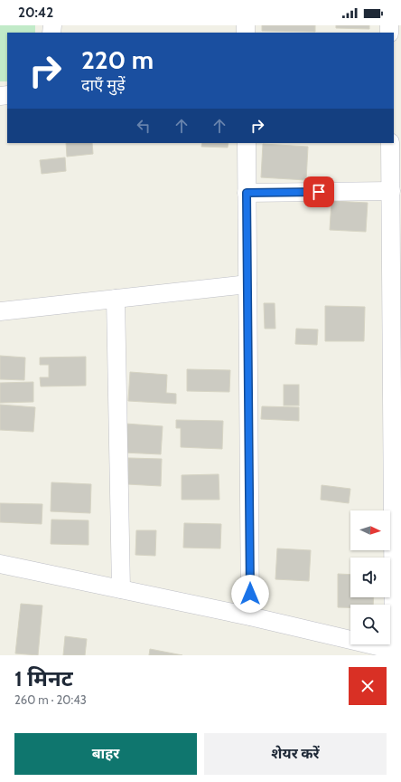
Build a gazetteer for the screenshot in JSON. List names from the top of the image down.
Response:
{
  "north": "right",
  "page": {
    "status": "20:42",
    "turn": ["220 m", "दाएँ मुड़ें"],
    "heading": ["1 मिनट", "260 m · 20:43"],
    "buttons": ["बाहर", "शेयर करें"]
  }
}
